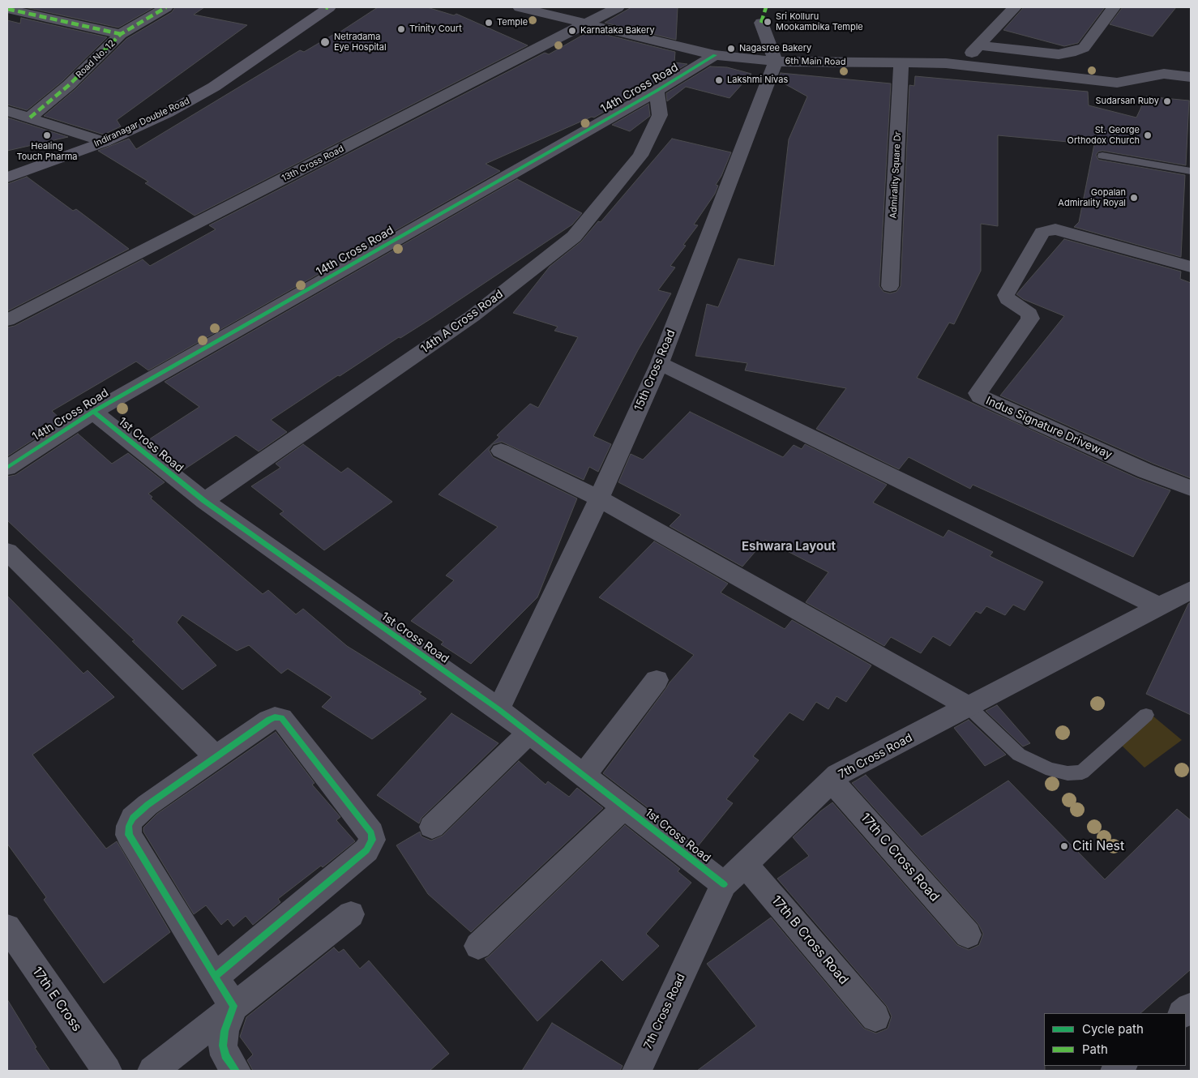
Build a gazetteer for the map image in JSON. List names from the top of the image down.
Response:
{
  "streets": {
    "street": [
      "Road No. 12",
      "6th Main Road",
      "14th Cross Road",
      "Indiranagar Double Road",
      "13th Cross Road",
      "Admirality Square Dr",
      "14th A Cross Road",
      "15th Cross Road",
      "Indus Signature Driveway",
      "1st Cross Road",
      "7th Cross Road",
      "17th C Cross Road",
      "17th B Cross Road",
      "17th E Cross"
    ]
  },
  "crossings": [
    ["6th Main Road", "14th Cross Road"],
    ["6th Main Road", "13th Cross Road"],
    ["6th Main Road", "Admirality Square Dr"],
    ["6th Main Road", "15th Cross Road"],
    ["14th Cross Road", "14th A Cross Road"],
    ["14th Cross Road", "1st Cross Road"],
    ["14th A Cross Road", "1st Cross Road"],
    ["15th Cross Road", "1st Cross Road"],
    ["1st Cross Road", "7th Cross Road"],
    ["7th Cross Road", "17th C Cross Road"],
    ["7th Cross Road", "17th B Cross Road"]
  ],
  "districts": ["Eshwara Layout"],
  "places": [
    "Sri Kolluru Mookambika Temple",
    "Temple",
    "Trinity Court",
    "Karnataka Bakery",
    "Netradama Eye Hospital",
    "Nagasree Bakery",
    "Lakshmi Nivas",
    "Sudarsan Ruby",
    "Healing Touch Pharma",
    "St. George Orthodox Church",
    "Gopalan Admirality Royal",
    "Citi Nest"
  ],
  "legend": ["Cycle path", "Path"]
}
